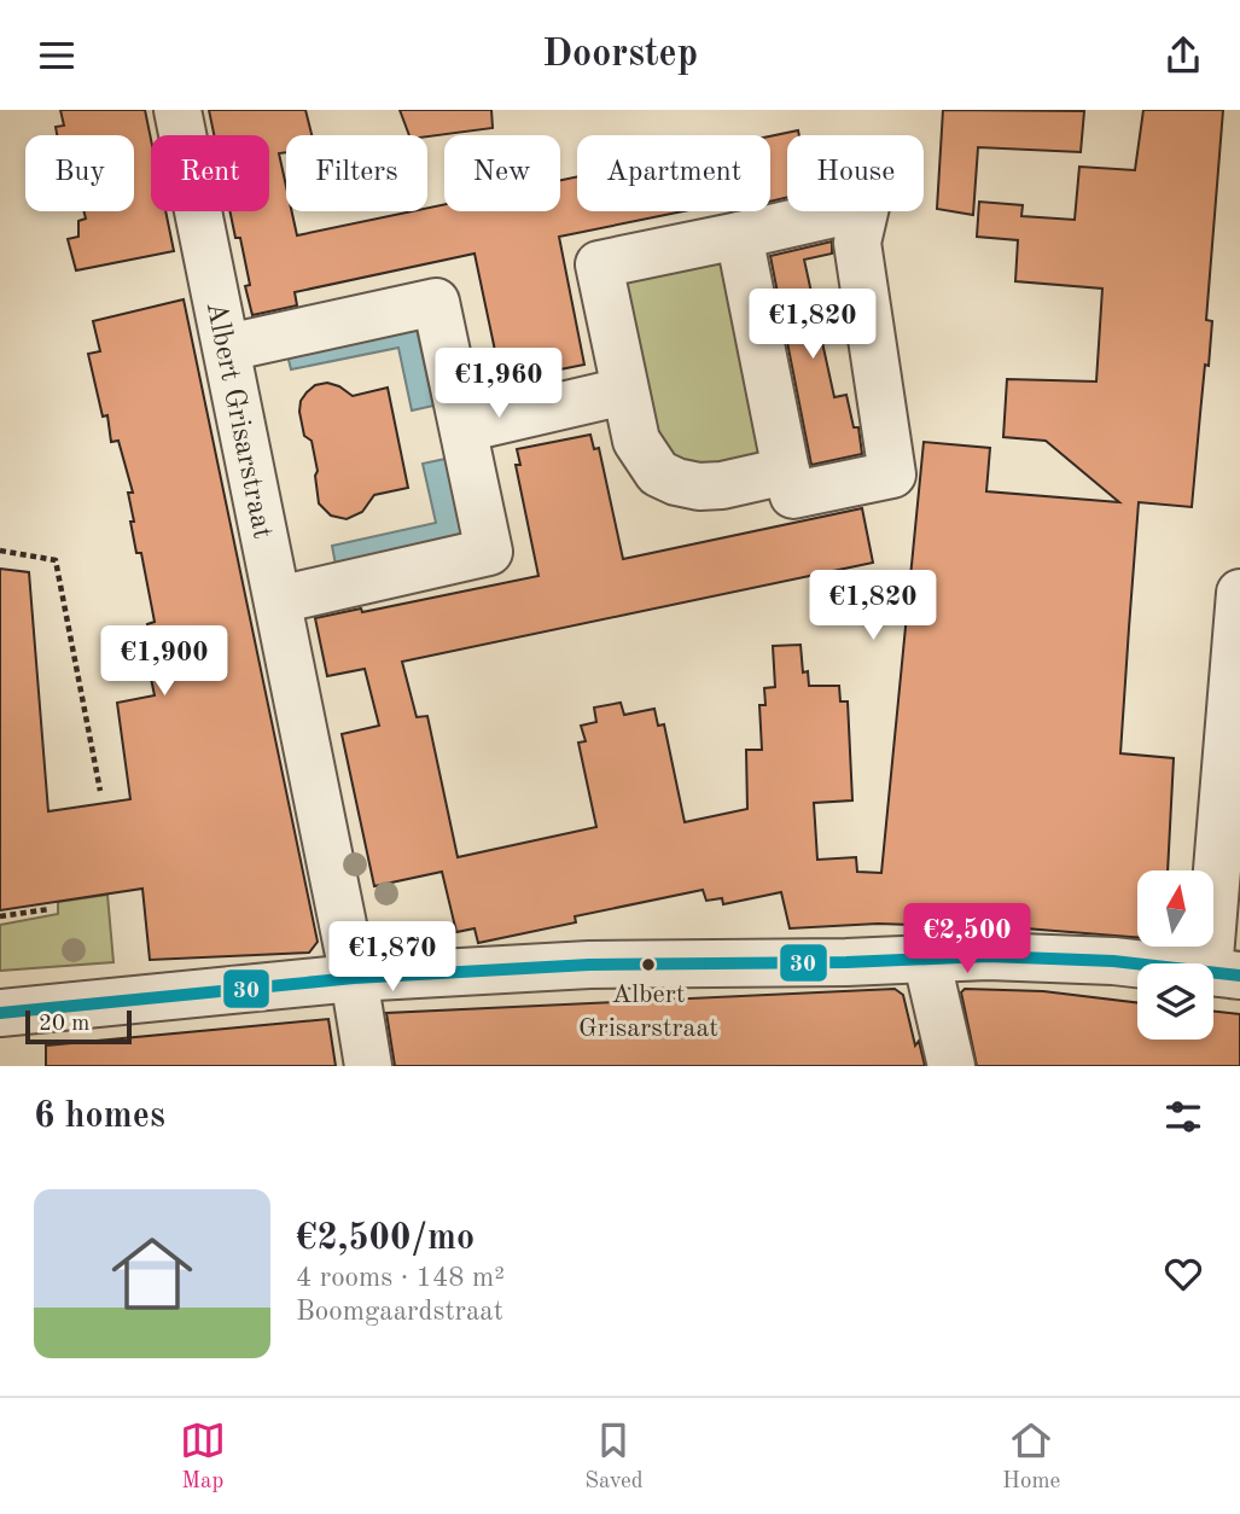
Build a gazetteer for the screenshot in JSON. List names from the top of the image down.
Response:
{
  "streets": {
    "street": ["Albert Grisarstraat"]
  },
  "places": ["Albert Grisarstraat"],
  "lines": ["transit line 30"],
  "scale_bar": "20 m",
  "north": "top",
  "page": {
    "header": "Doorstep",
    "chip": [
      "Buy",
      "Rent",
      "Filters",
      "New",
      "Apartment",
      "House"
    ],
    "price": [
      "€1,820",
      "€1,960",
      "€1,820",
      "€1,900",
      "€2,500",
      "€1,870"
    ],
    "scale": "20 m",
    "heading": "6 homes",
    "list": [
      {
        "name": "€2,500/mo",
        "note": "4 rooms · 148 m² · Boomgaardstraat"
      }
    ],
    "tabs": ["Map", "Saved", "Home"]
  }
}
